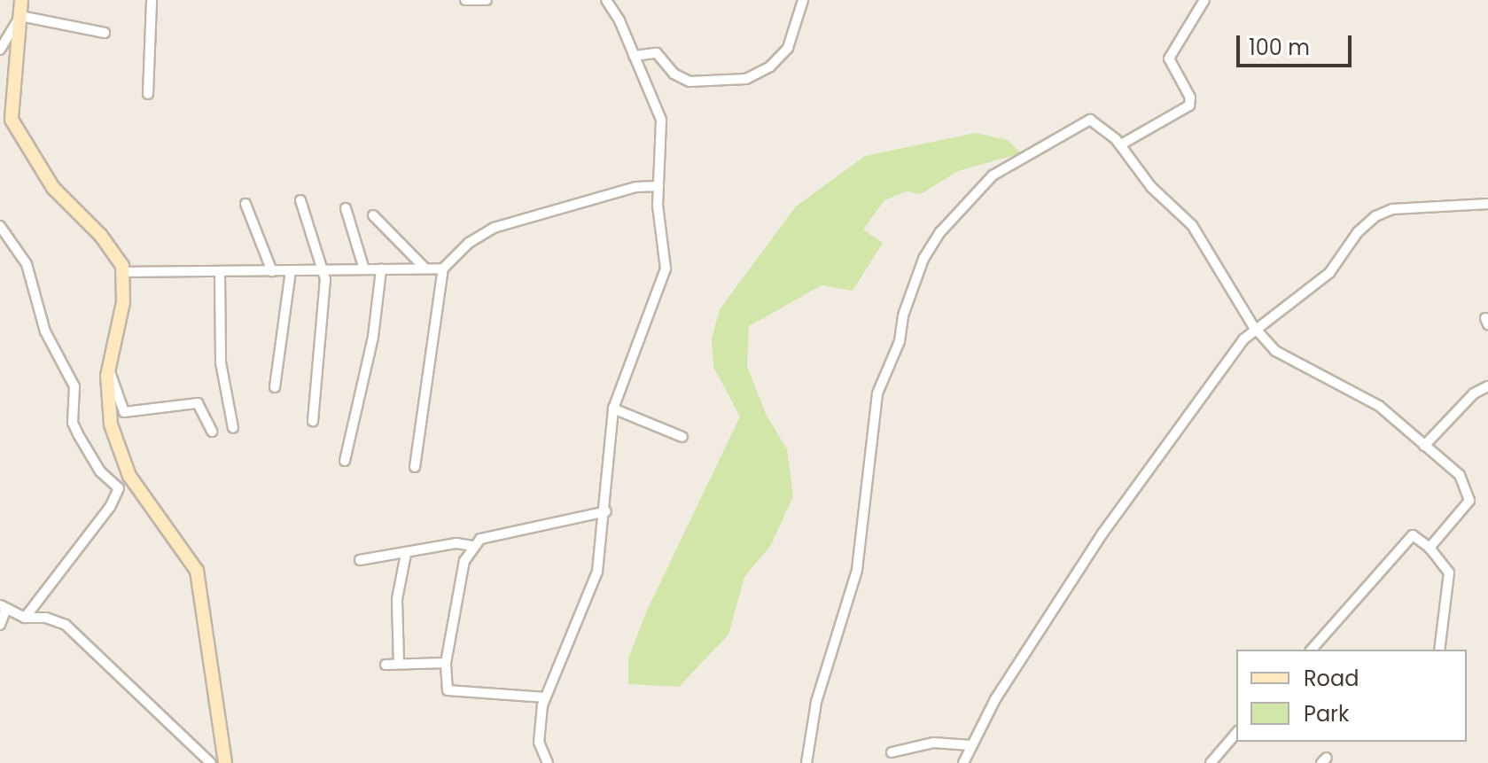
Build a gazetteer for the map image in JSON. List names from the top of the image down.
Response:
{
  "legend": ["Road", "Park"],
  "scale_bar": "100 m"
}
